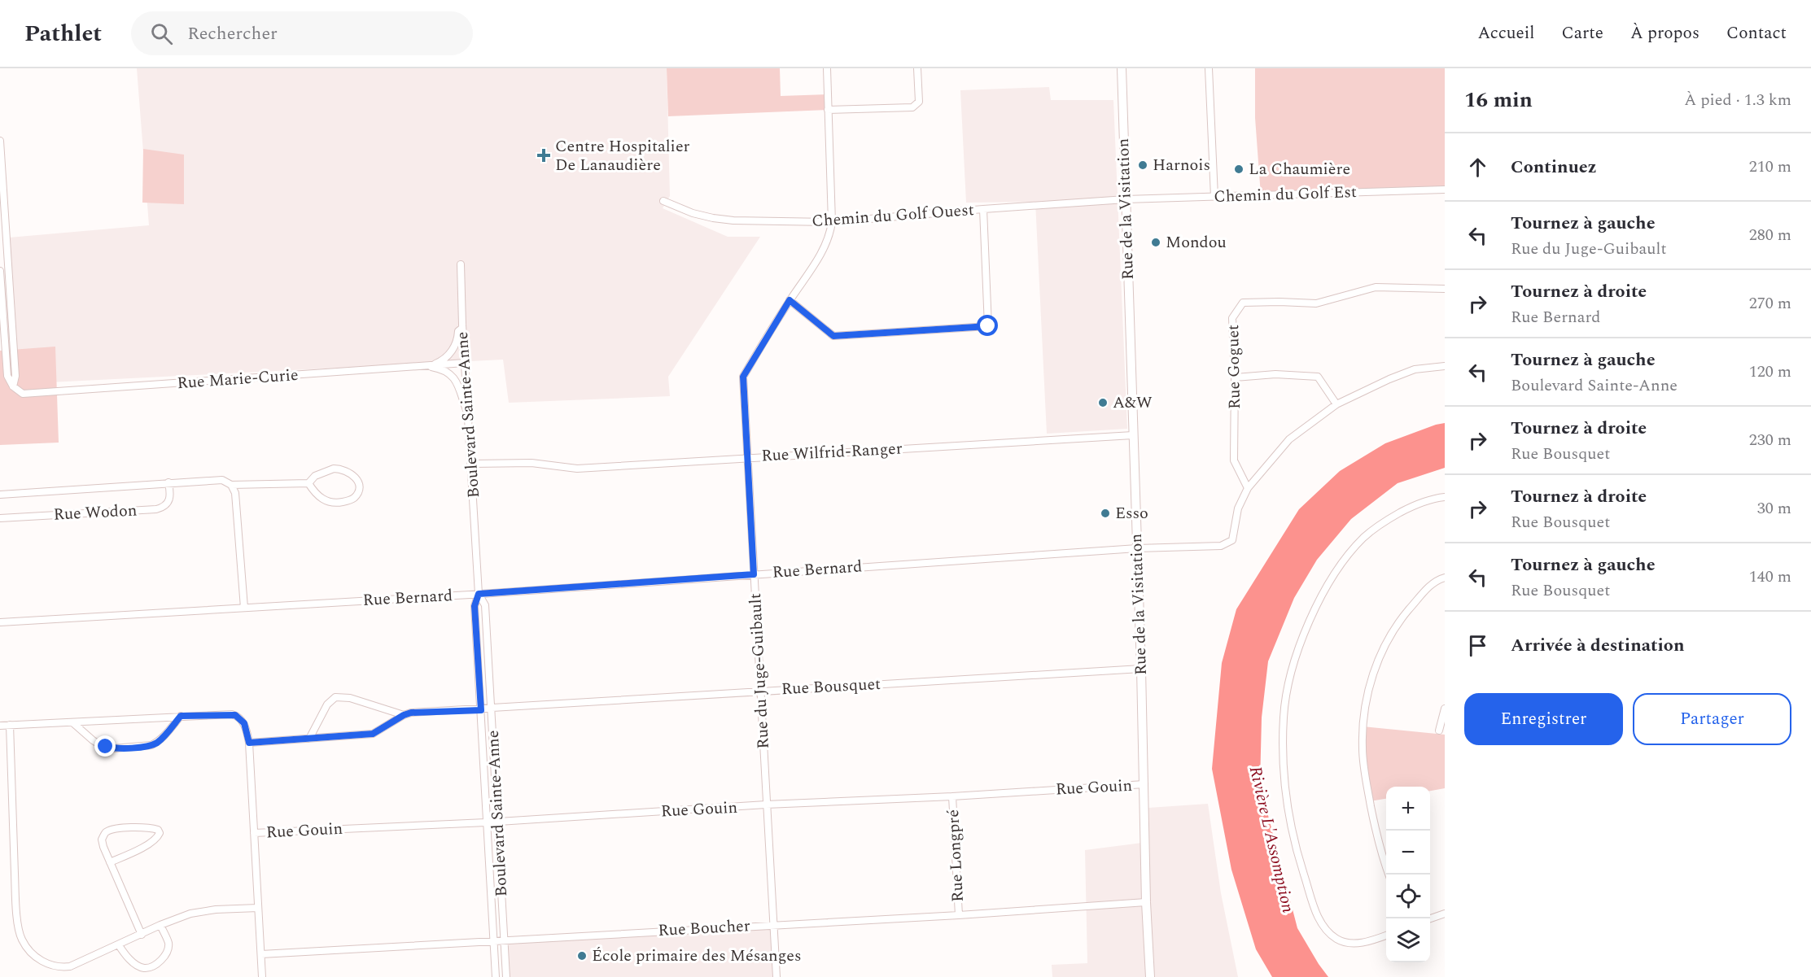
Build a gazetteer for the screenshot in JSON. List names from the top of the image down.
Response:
{
  "streets": {
    "main road": ["Rue de la Visitation"],
    "street": [
      "Chemin du Golf Est",
      "Chemin du Golf Ouest",
      "Rue Goguet",
      "Rue Marie-Curie",
      "Boulevard Sainte-Anne",
      "Rue Wilfrid-Ranger",
      "Rue Wodon",
      "Rue Bernard",
      "Rue du Juge-Guibault",
      "Rue Bousquet",
      "Rue Gouin",
      "Rue Longpré",
      "Rue Boucher"
    ]
  },
  "crossings": [
    ["Chemin du Golf Est", "Rue de la Visitation"],
    ["Chemin du Golf Est", "Chemin du Golf Ouest"],
    ["Rue de la Visitation", "Chemin du Golf Ouest"],
    ["Rue de la Visitation", "Rue Wilfrid-Ranger"],
    ["Rue de la Visitation", "Rue Bernard"],
    ["Rue de la Visitation", "Rue Bousquet"],
    ["Rue de la Visitation", "Rue Gouin"],
    ["Rue de la Visitation", "Rue Boucher"],
    ["Chemin du Golf Ouest", "Rue du Juge-Guibault"],
    ["Rue Goguet", "Rue Bernard"],
    ["Rue Marie-Curie", "Boulevard Sainte-Anne"],
    ["Boulevard Sainte-Anne", "Rue Wilfrid-Ranger"],
    ["Boulevard Sainte-Anne", "Rue Bernard"],
    ["Boulevard Sainte-Anne", "Rue Bousquet"],
    ["Boulevard Sainte-Anne", "Rue Gouin"],
    ["Boulevard Sainte-Anne", "Rue Boucher"],
    ["Rue Wilfrid-Ranger", "Rue du Juge-Guibault"],
    ["Rue Bernard", "Rue du Juge-Guibault"],
    ["Rue du Juge-Guibault", "Rue Bousquet"],
    ["Rue du Juge-Guibault", "Rue Gouin"],
    ["Rue du Juge-Guibault", "Rue Boucher"],
    ["Rue Gouin", "Rue Longpré"],
    ["Rue Longpré", "Rue Boucher"]
  ],
  "water": ["Rivière L'Assomption"],
  "places": {
    "health": ["Centre Hospitalier De Lanaudière"],
    "other": [
      "Harnois",
      "La Chaumière",
      "Mondou",
      "A&W",
      "Esso",
      "École primaire des Mésanges"
    ]
  },
  "page": {
    "header": "Pathlet",
    "search": "Rechercher",
    "nav": [
      "Accueil",
      "Carte",
      "À propos",
      "Contact"
    ],
    "heading": ["16 min", "À pied · 1.3 km"],
    "list": [
      ["Continuez", "210 m"],
      ["Tournez à gauche", "Rue du Juge-Guibault", "280 m"],
      ["Tournez à droite", "Rue Bernard", "270 m"],
      ["Tournez à gauche", "Boulevard Sainte-Anne", "120 m"],
      ["Tournez à droite", "Rue Bousquet", "230 m"],
      ["Tournez à droite", "Rue Bousquet", "30 m"],
      ["Tournez à gauche", "Rue Bousquet", "140 m"],
      "Arrivée à destination"
    ],
    "buttons": ["Enregistrer", "Partager"],
    "map_buttons": ["+", "−"]
  }
}
